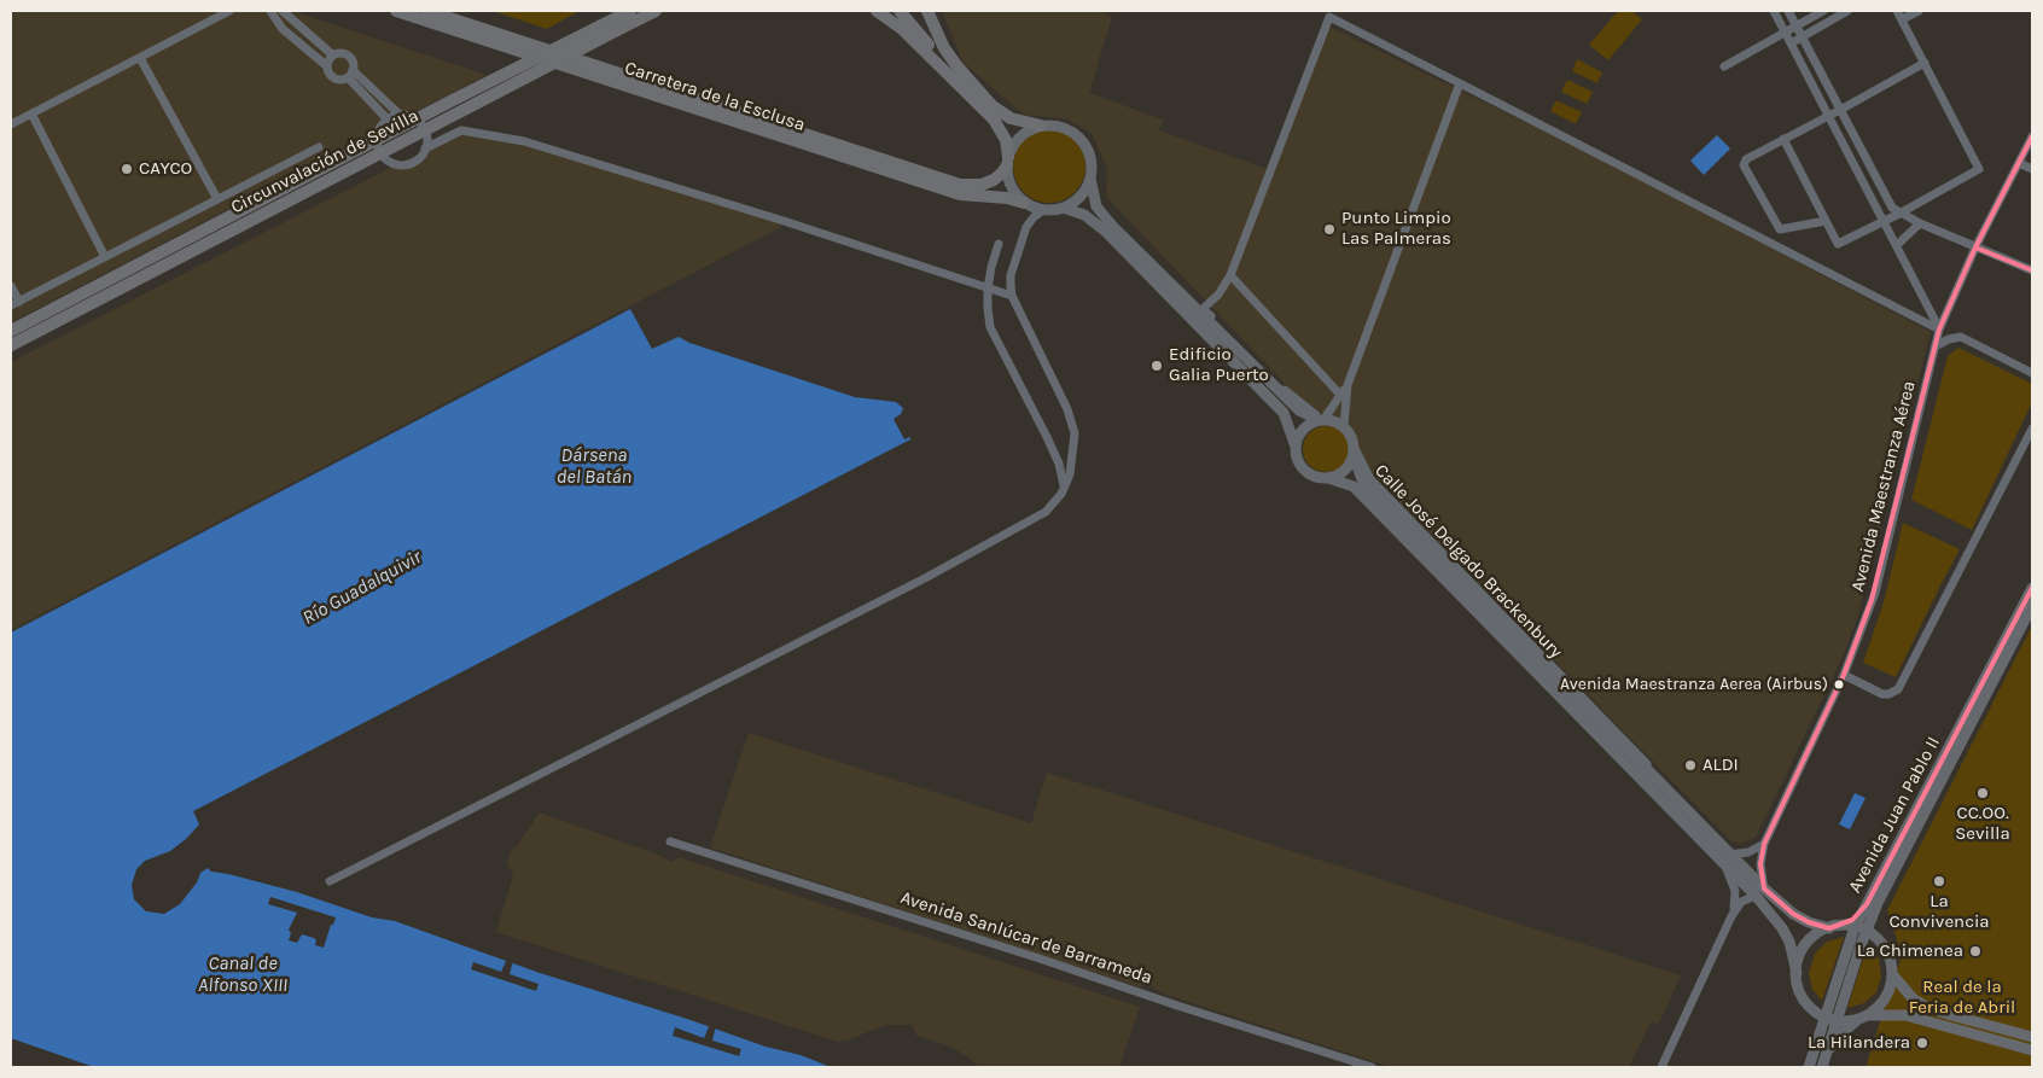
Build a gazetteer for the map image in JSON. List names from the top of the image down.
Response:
{
  "streets": {
    "highway": ["Carretera de la Esclusa", "Circunvalación de Sevilla"],
    "main road": ["Calle José Delgado Brackenbury", "Avenida Juan Pablo II"],
    "street": ["Avenida Maestranza Aérea", "Avenida Sanlúcar de Barrameda"]
  },
  "crossings": [
    ["Avenida Maestranza Aérea", "Calle José Delgado Brackenbury"],
    ["Calle José Delgado Brackenbury", "Avenida Juan Pablo II"]
  ],
  "water": ["Dársena del Batán", "Río Guadalquivir", "Canal de Alfonso XIII"],
  "parks": ["Real de la Feria de Abril"],
  "places": [
    "CAYCO",
    "Punto Limpio Las Palmeras",
    "Edificio Galia Puerto",
    "Avenida Maestranza Aerea (Airbus)",
    "ALDI",
    "CC.OO. Sevilla",
    "La Convivencia",
    "La Chimenea",
    "La Hilandera"
  ]
}
